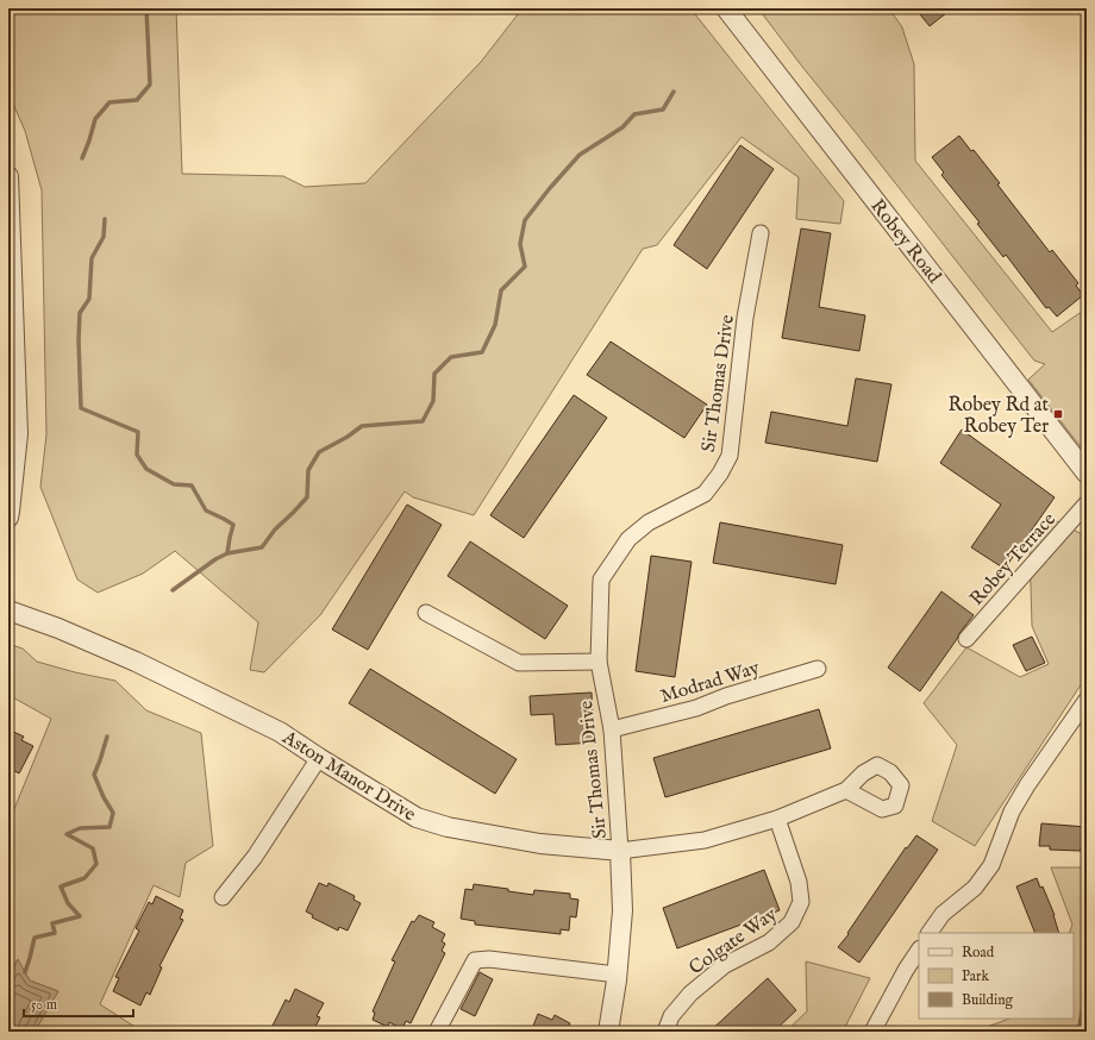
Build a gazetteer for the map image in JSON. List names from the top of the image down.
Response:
{
  "streets": {
    "street": [
      "Robey Road",
      "Sir Thomas Drive",
      "Robey Terrace",
      "Modrad Way",
      "Aston Manor Drive",
      "Colgate Way"
    ]
  },
  "crossings": [
    ["Sir Thomas Drive", "Modrad Way"],
    ["Sir Thomas Drive", "Aston Manor Drive"],
    ["Aston Manor Drive", "Colgate Way"]
  ],
  "places": {
    "transit": ["Robey Rd at Robey Ter"]
  },
  "legend": ["Road", "Park", "Building"],
  "scale_bar": "50 m"
}
